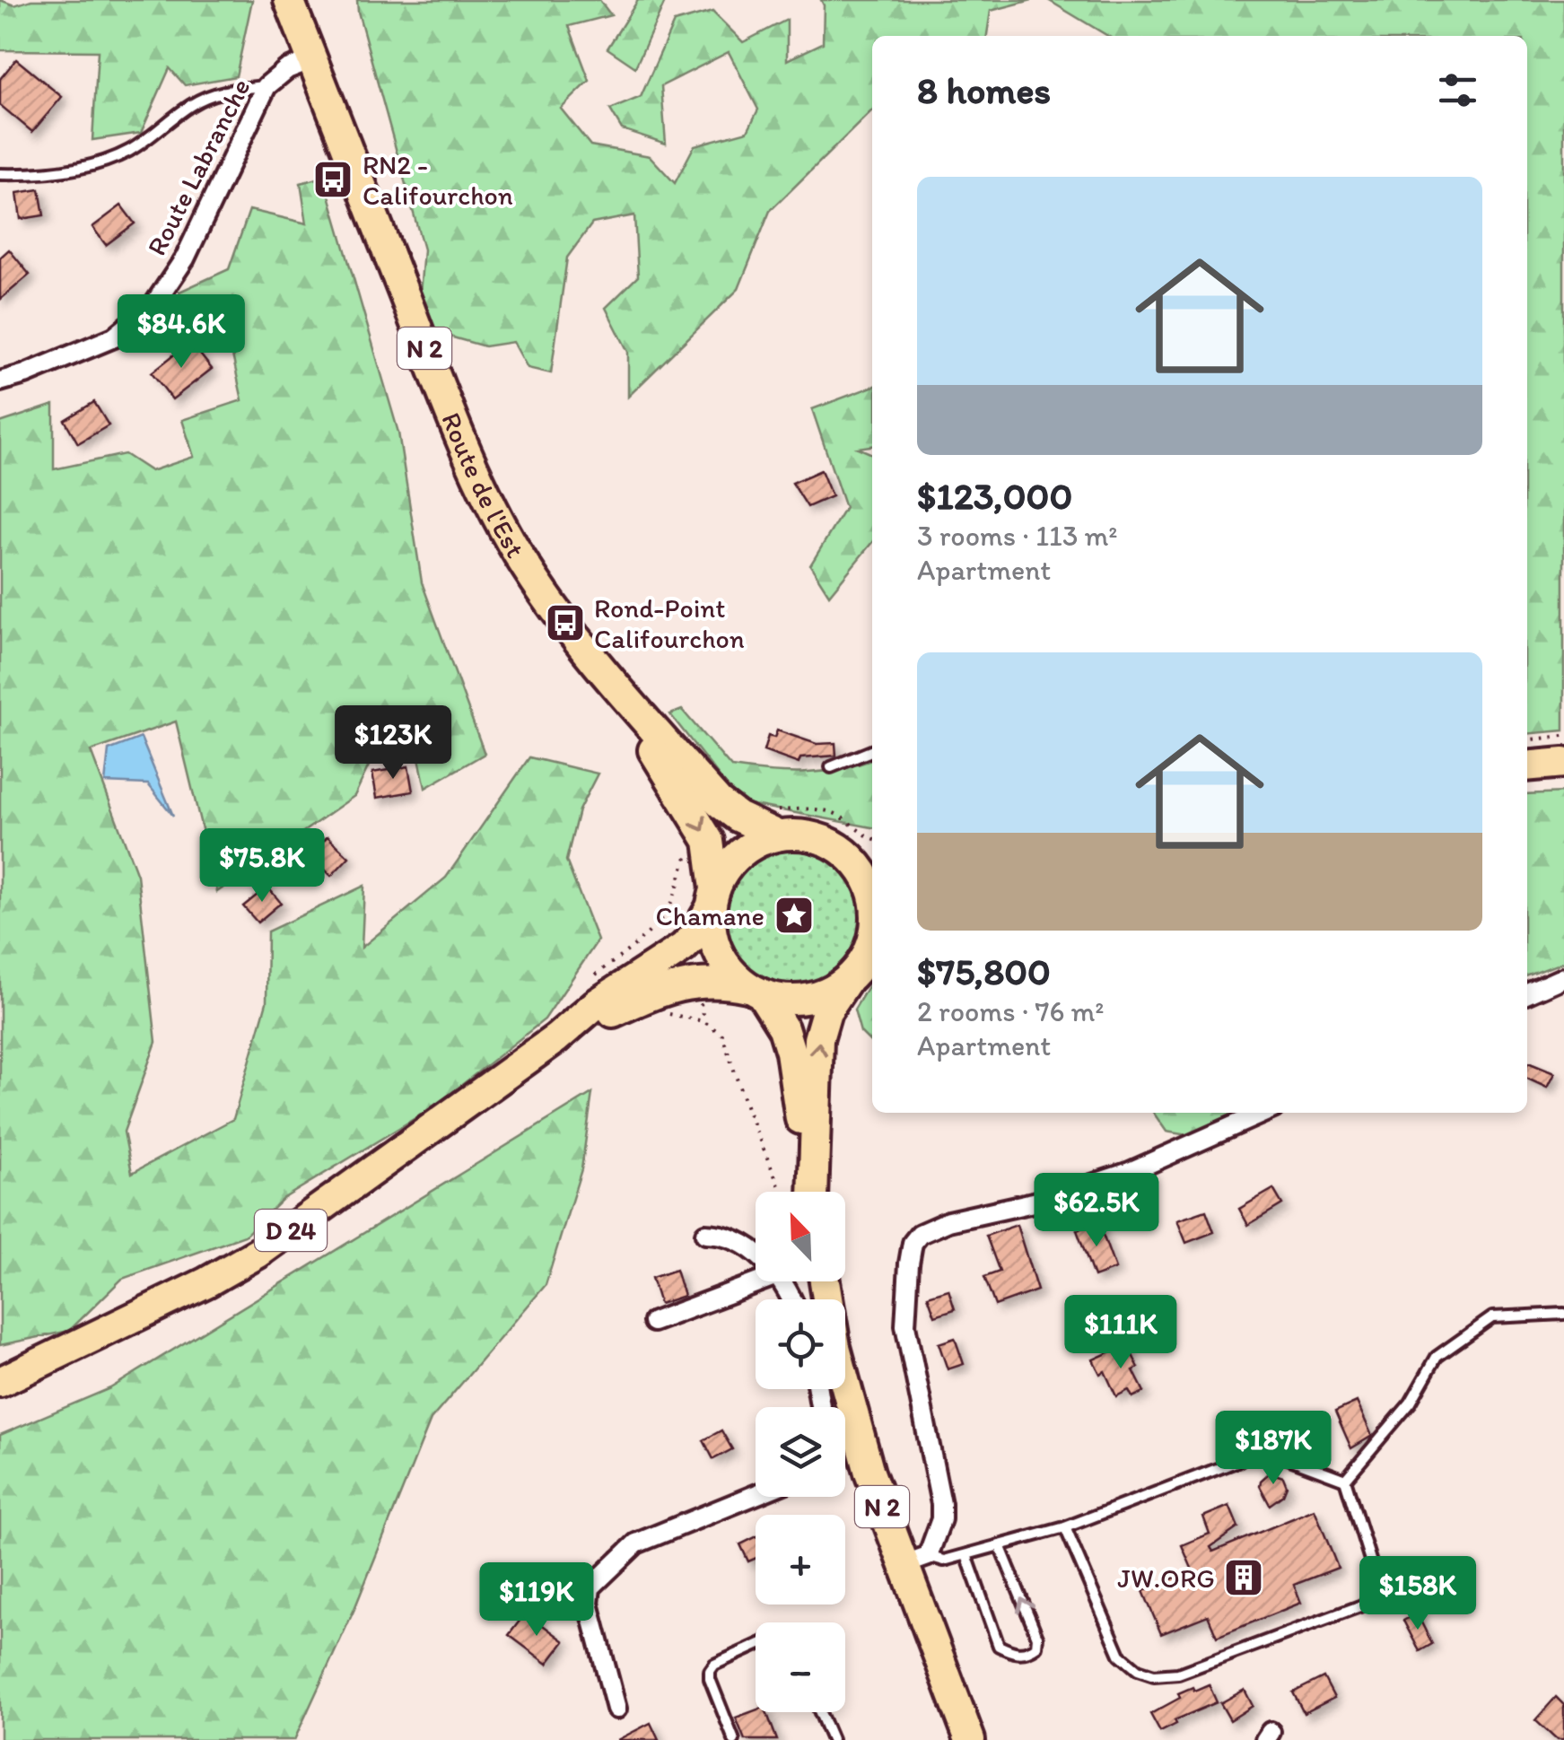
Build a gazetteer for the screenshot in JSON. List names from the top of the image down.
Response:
{
  "streets": {
    "main road": ["N 2", "Route de l'Est", "D 24"],
    "street": ["Route Labranche"]
  },
  "crossings": [
    ["Route Labranche", "Route de l'Est"],
    ["N 2", "Route de l'Est"],
    ["N 2", "D 24"],
    ["Route de l'Est", "D 24"]
  ],
  "places": {
    "bus stop": ["RN2 - Califourchon", "Rond-Point Califourchon"],
    "place": ["Chamane"],
    "building": ["JW.ORG"]
  },
  "north": "top left",
  "page": {
    "heading": "8 homes",
    "list": [
      {
        "name": "$123,000",
        "note": "3 rooms · 113 m² · Apartment"
      },
      {
        "name": "$75,800",
        "note": "2 rooms · 76 m² · Apartment"
      }
    ],
    "price": [
      "$84.6K",
      "$123K",
      "$75.8K",
      "$62.5K",
      "$111K",
      "$187K",
      "$158K",
      "$119K"
    ],
    "map_buttons": ["+", "−"]
  }
}
